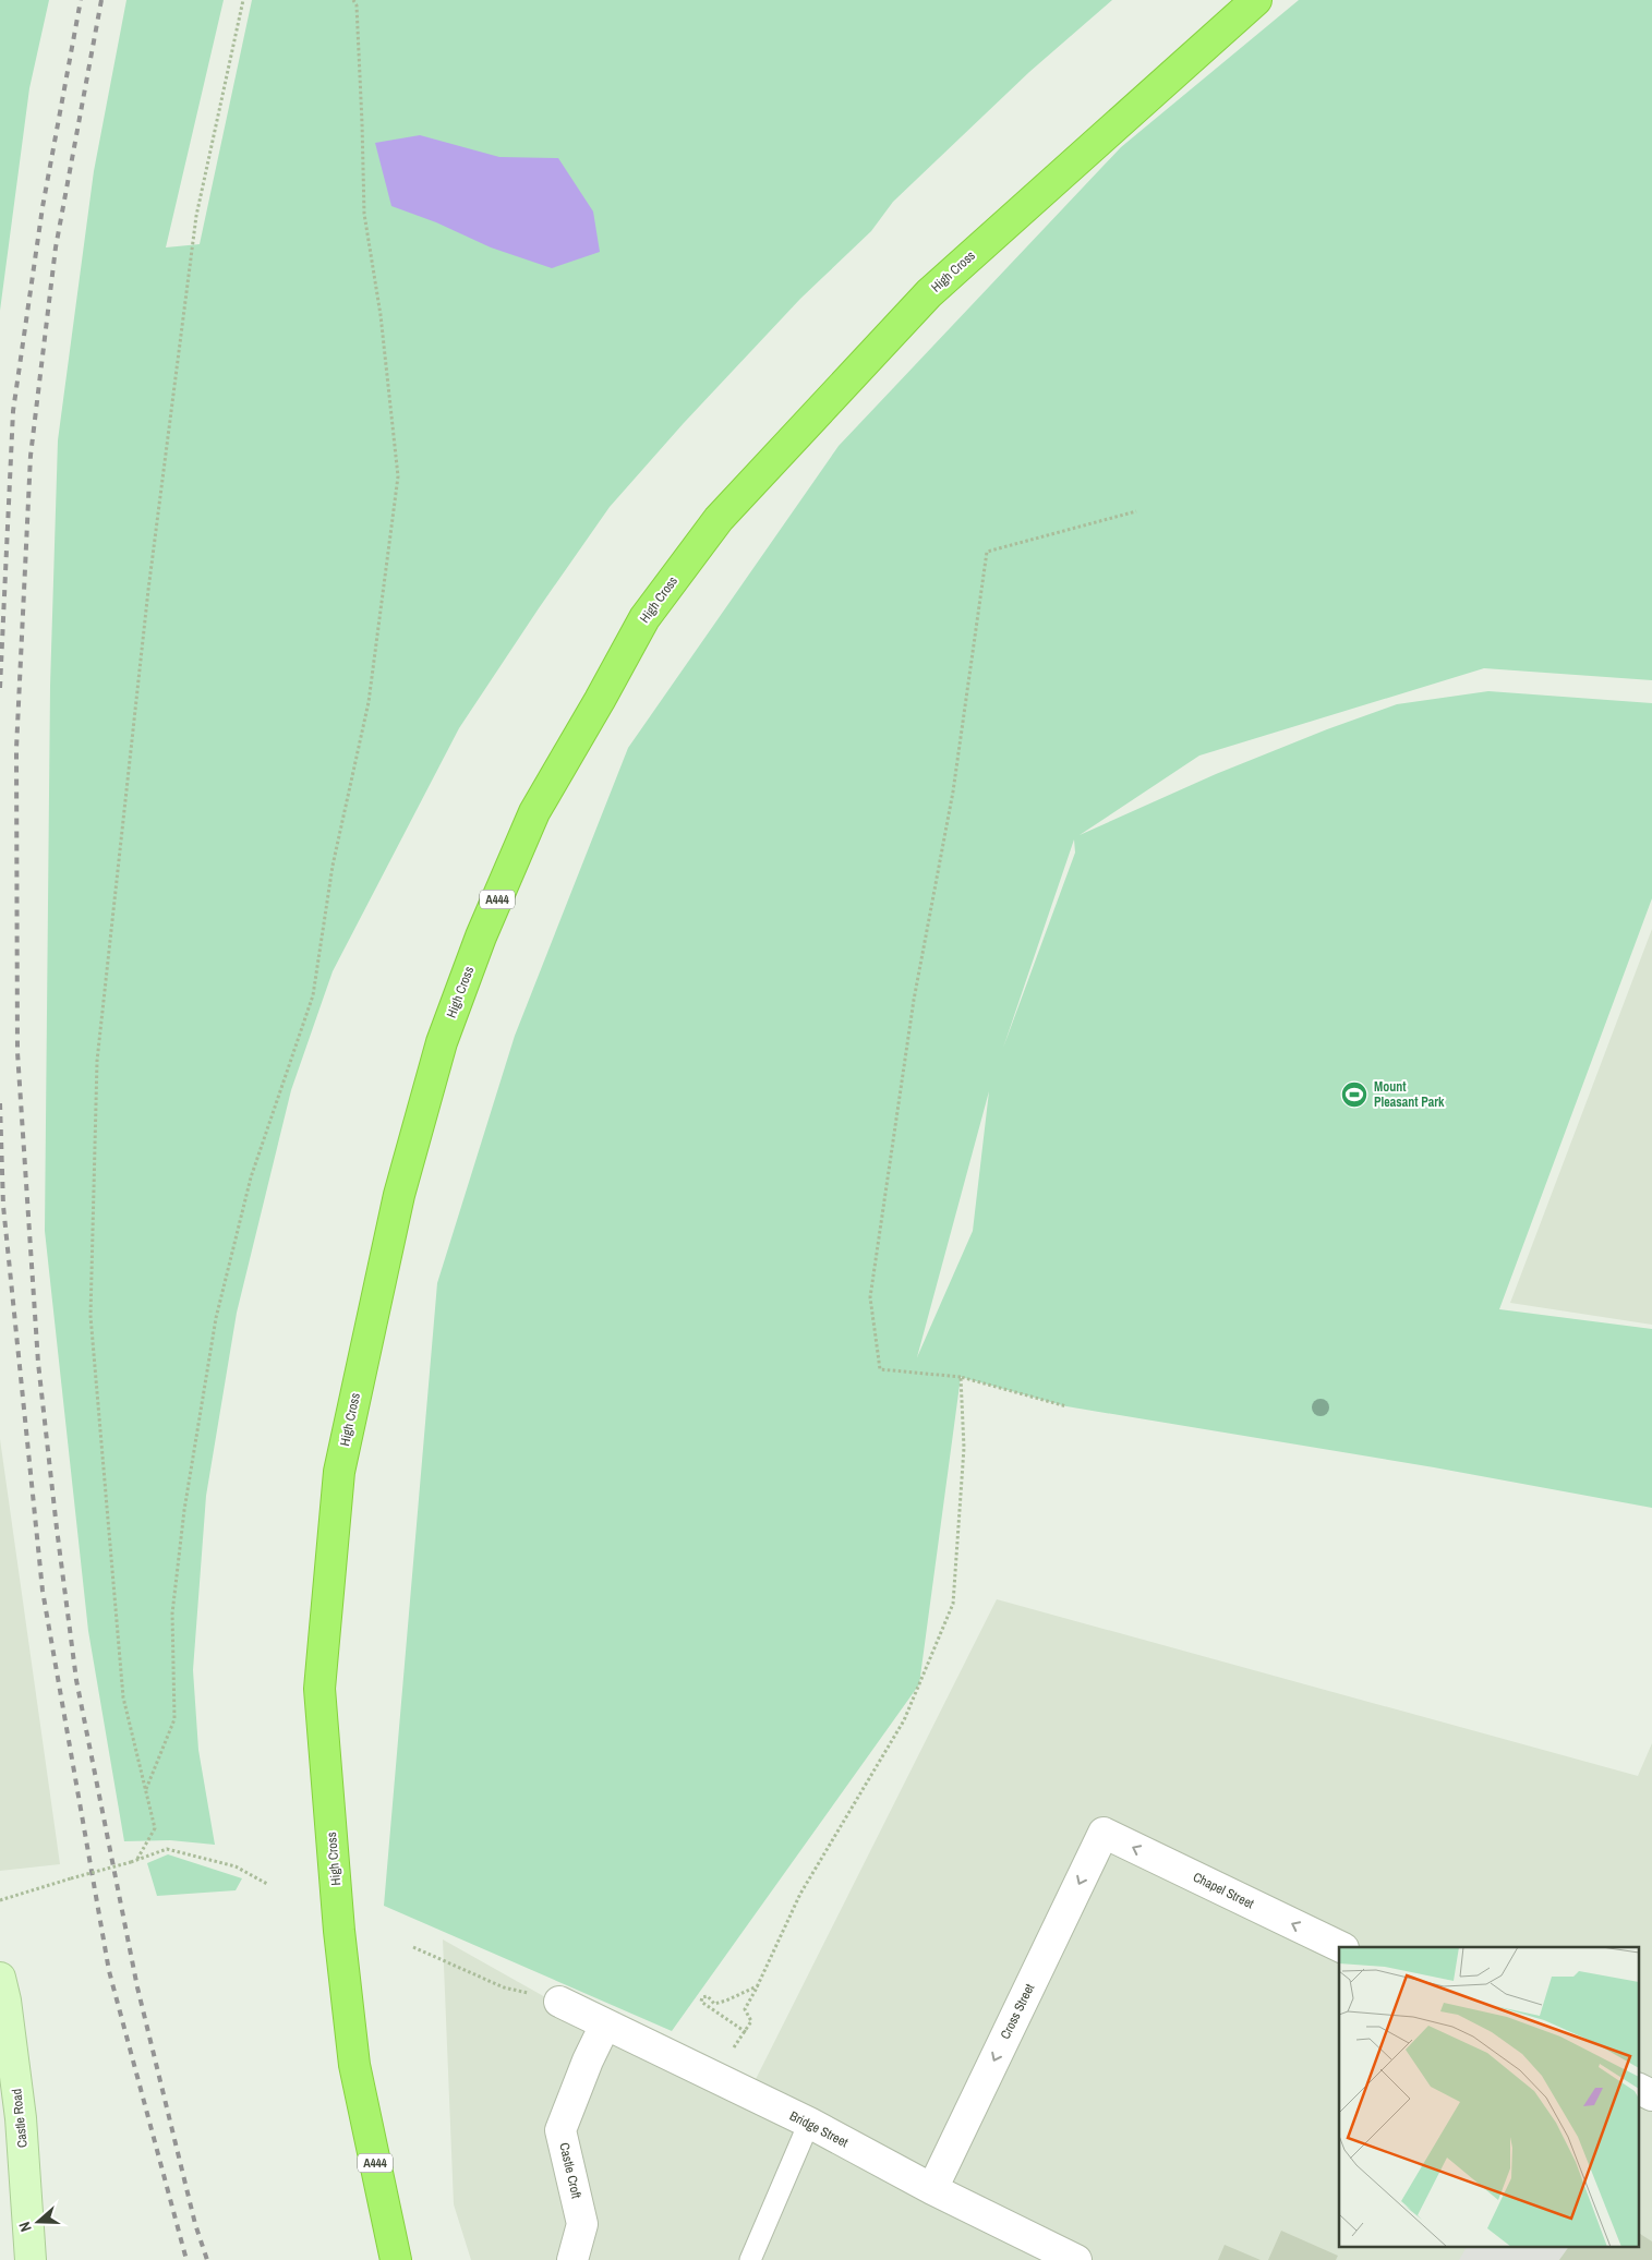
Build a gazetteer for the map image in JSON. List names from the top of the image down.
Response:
{
  "streets": {
    "highway": ["High Cross", "A444"],
    "street": [
      "Chapel Street",
      "Cross Street",
      "Castle Road",
      "Bridge Street",
      "Castle Croft"
    ]
  },
  "crossings": [
    ["Chapel Street", "Cross Street"],
    ["Cross Street", "Bridge Street"],
    ["Bridge Street", "Castle Croft"]
  ],
  "one_way": ["Chapel Street", "Cross Street"],
  "places": {
    "sports": ["Mount Pleasant Park"]
  },
  "north": "left"
}
